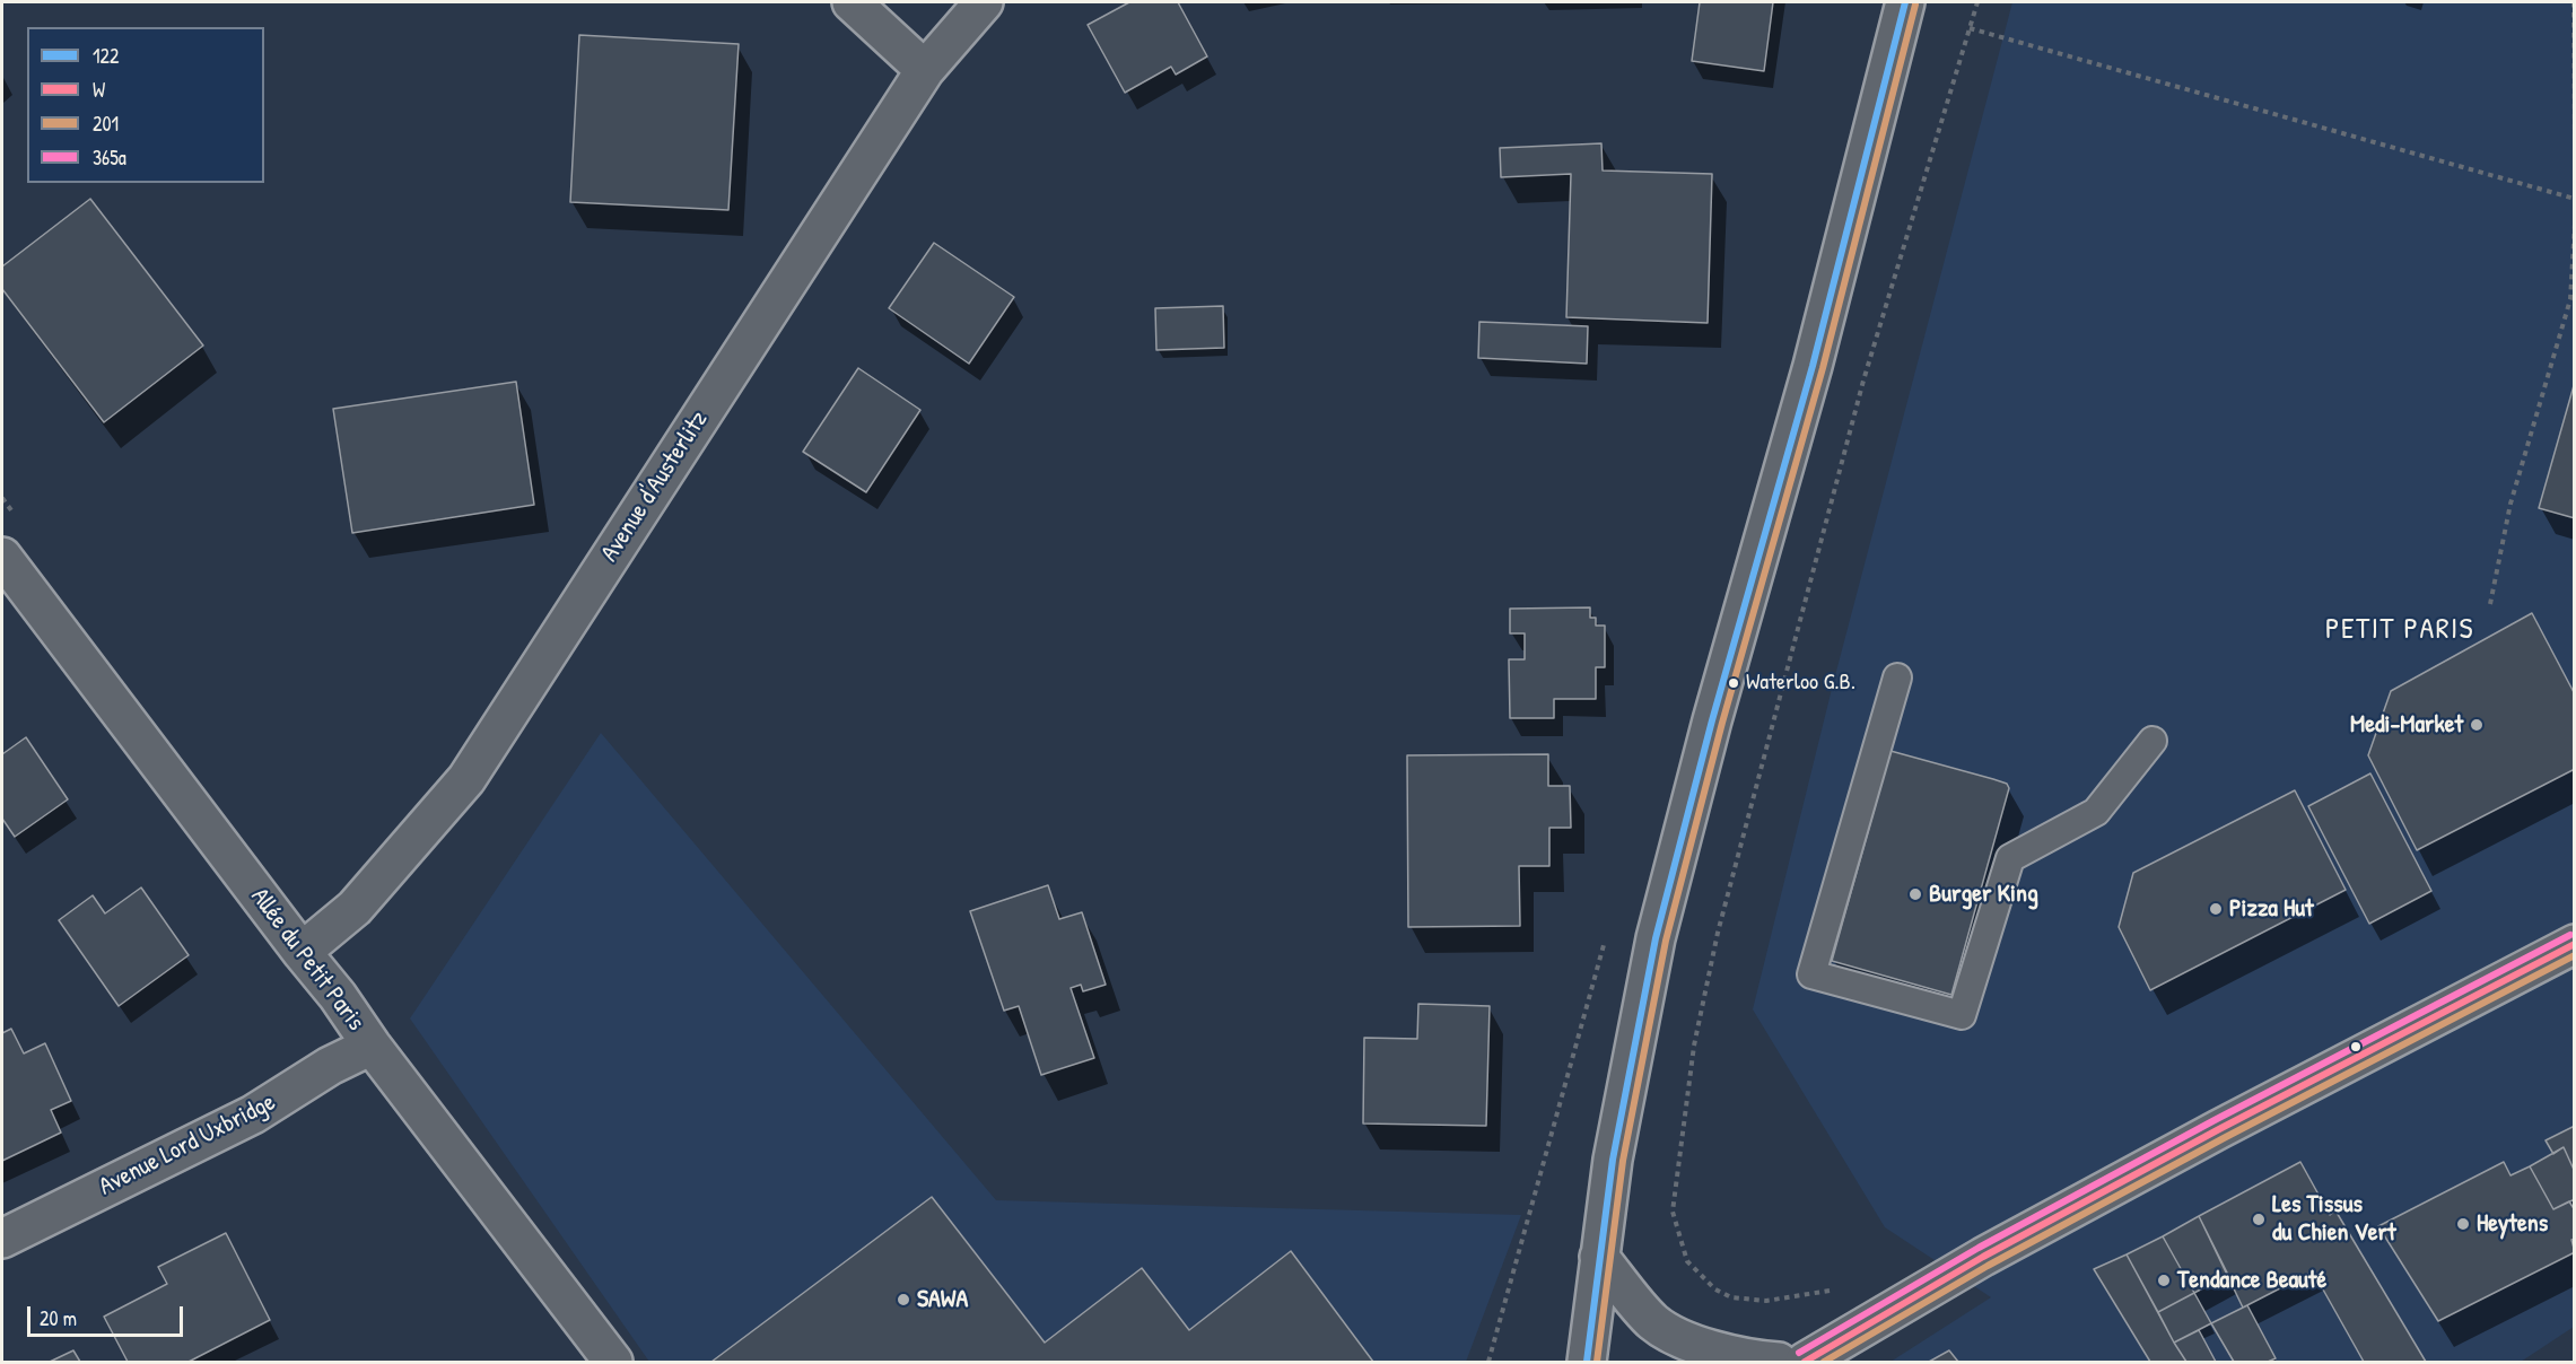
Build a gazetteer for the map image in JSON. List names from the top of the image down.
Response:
{
  "streets": {
    "street": ["Avenue d'Austerlitz", "Allée du Petit Paris", "Avenue Lord Uxbridge"]
  },
  "crossings": [
    ["Avenue d'Austerlitz", "Allée du Petit Paris"],
    ["Allée du Petit Paris", "Avenue Lord Uxbridge"]
  ],
  "districts": ["PETIT PARIS"],
  "places": [
    "Waterloo G.B.",
    "Medi-Market",
    "Burger King",
    "Pizza Hut",
    "Les Tissus du Chien Vert",
    "Heytens",
    "Tendance Beauté",
    "SAWA"
  ],
  "lines": [
    "transit line 122",
    "transit line 201",
    "transit line 365a",
    "transit line W"
  ],
  "legend": [
    "122",
    "W",
    "201",
    "365a"
  ],
  "scale_bar": "20 m"
}
